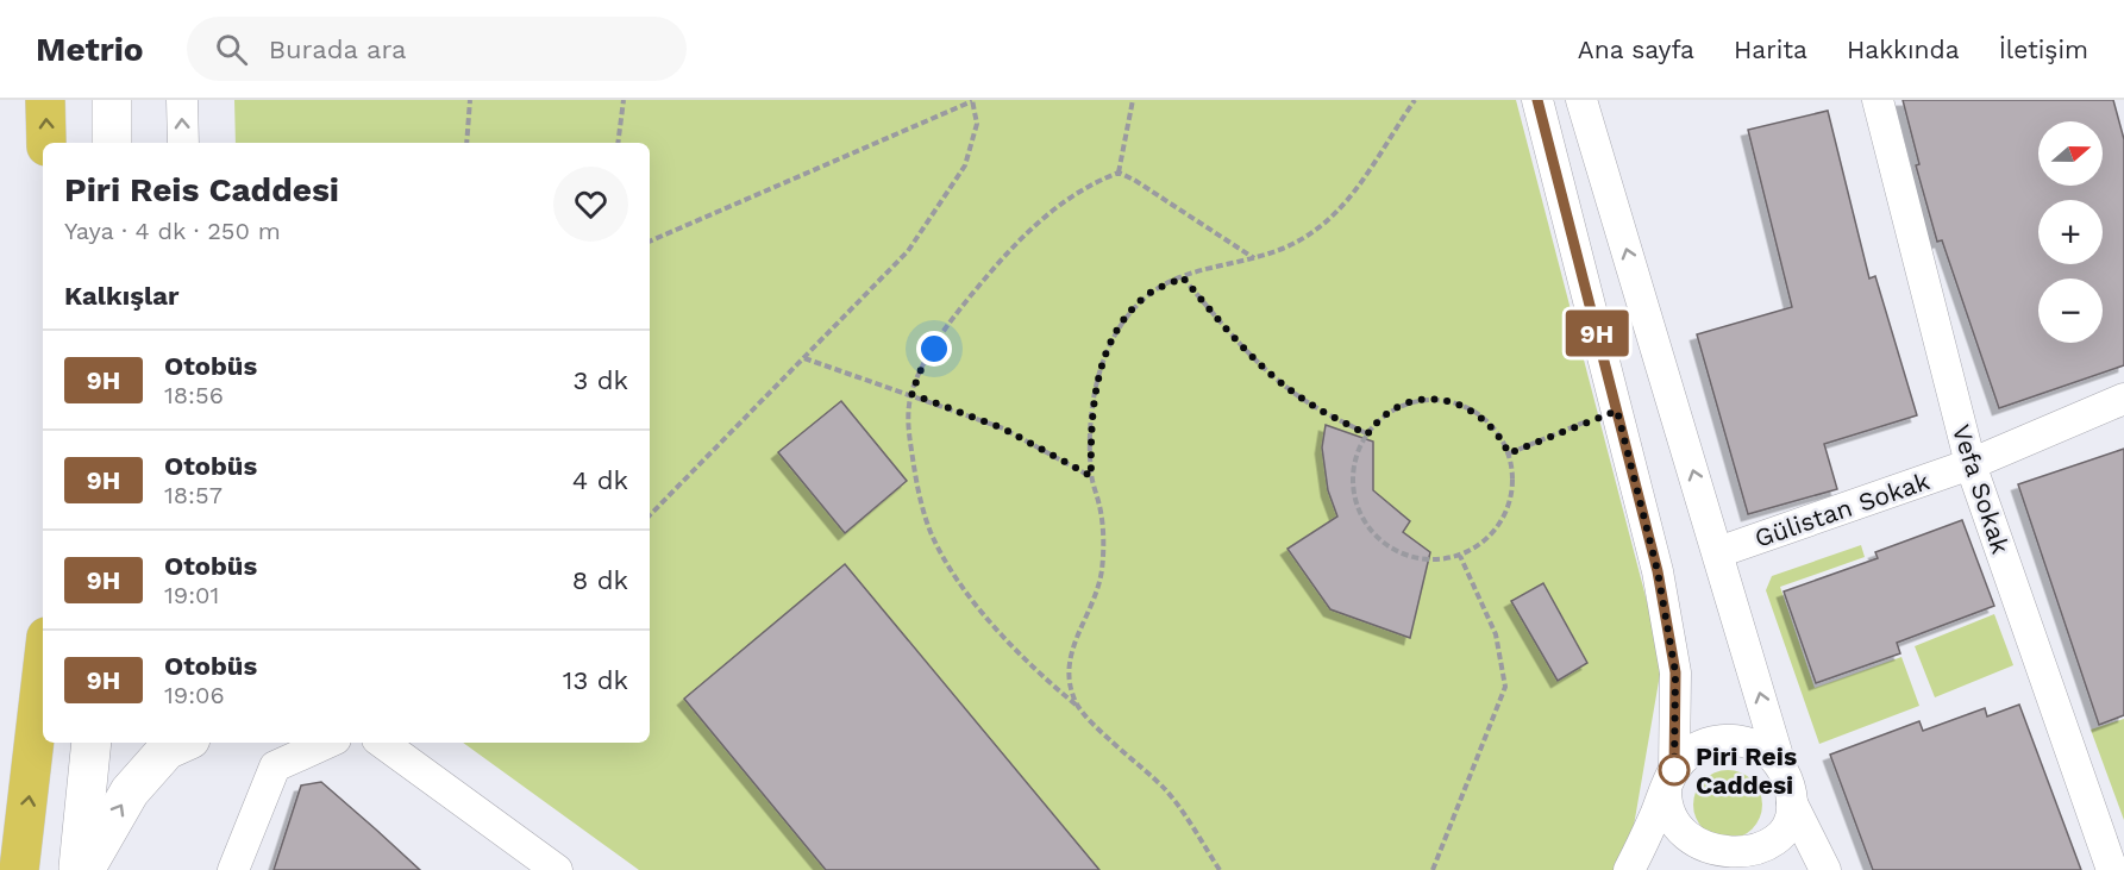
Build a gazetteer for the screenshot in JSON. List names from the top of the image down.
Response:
{
  "streets": {
    "street": ["Vefa Sokak", "Gülistan Sokak"]
  },
  "crossings": [
    ["Vefa Sokak", "Gülistan Sokak"]
  ],
  "places": ["Piri Reis Caddesi"],
  "lines": ["bus line 9H"],
  "north": "right",
  "page": {
    "header": "Metrio",
    "search": "Burada ara",
    "nav": [
      "Ana sayfa",
      "Harita",
      "Hakkında",
      "İletişim"
    ],
    "on_map": "9H",
    "map_buttons": ["+", "−"],
    "heading": [
      ["Piri Reis Caddesi", "Yaya · 4 dk · 250 m"],
      "Kalkışlar"
    ],
    "list": [
      {
        "mark": "9H",
        "name": "Otobüs",
        "note": "18:56",
        "value": "3 dk"
      },
      {
        "mark": "9H",
        "name": "Otobüs",
        "note": "18:57",
        "value": "4 dk"
      },
      {
        "mark": "9H",
        "name": "Otobüs",
        "note": "19:01",
        "value": "8 dk"
      },
      {
        "mark": "9H",
        "name": "Otobüs",
        "note": "19:06",
        "value": "13 dk"
      }
    ]
  }
}
